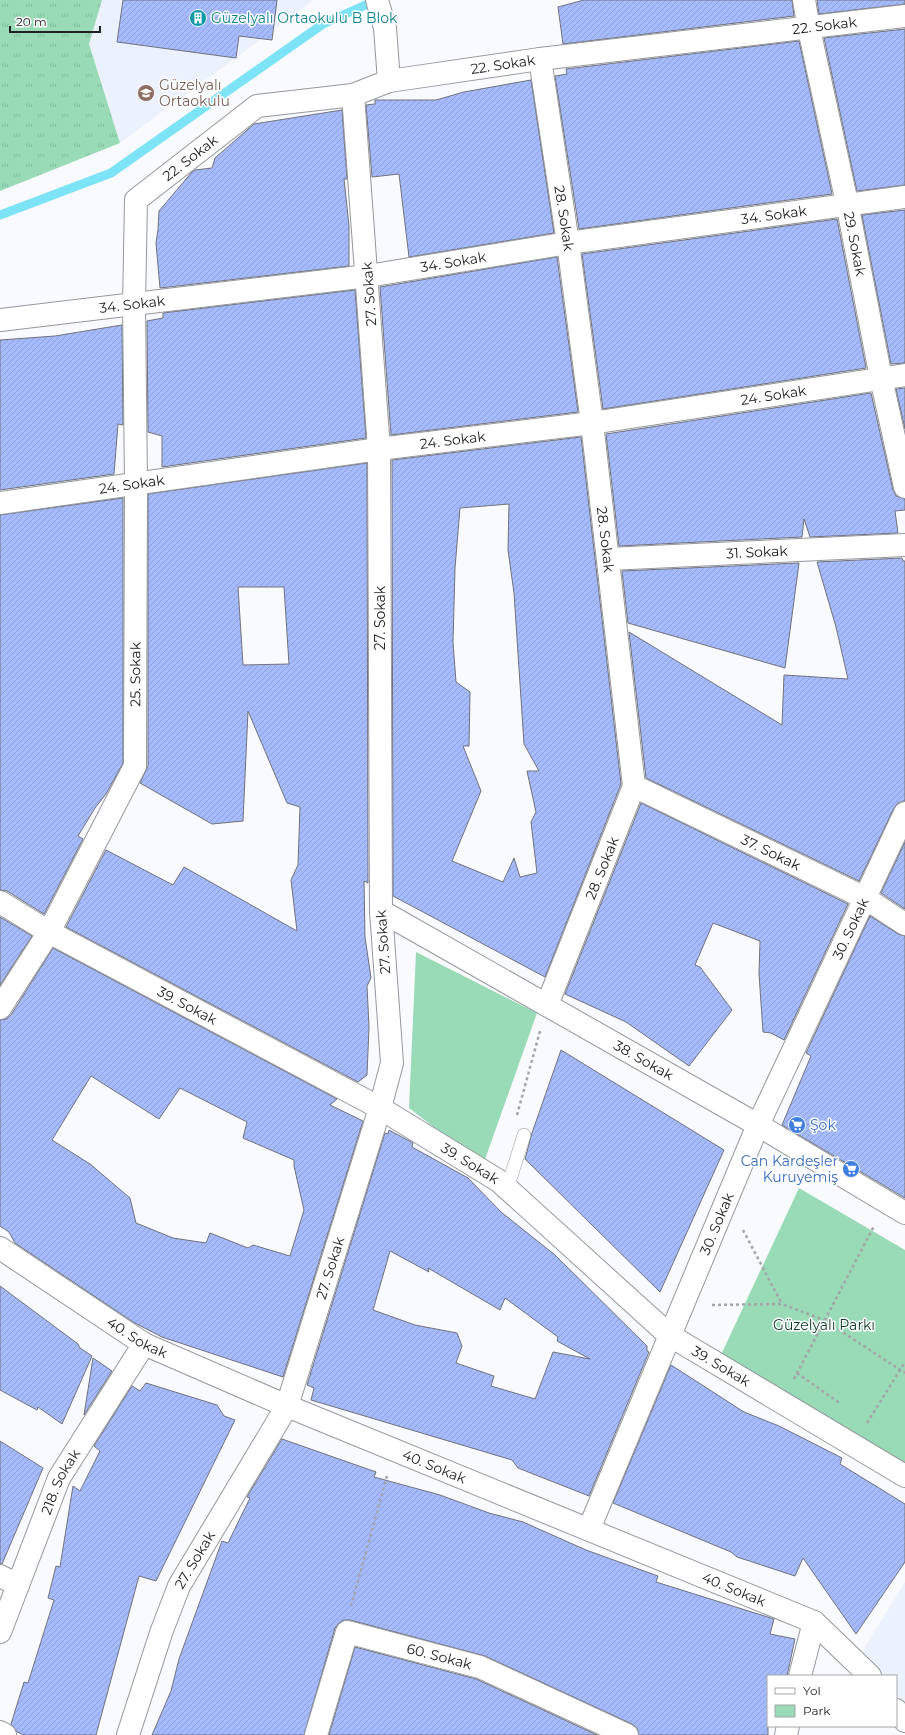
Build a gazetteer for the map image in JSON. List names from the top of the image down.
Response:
{
  "streets": {
    "street": [
      "22. Sokak",
      "34. Sokak",
      "28. Sokak",
      "29. Sokak",
      "27. Sokak",
      "24. Sokak",
      "31. Sokak",
      "25. Sokak",
      "37. Sokak",
      "30. Sokak",
      "39. Sokak",
      "38. Sokak",
      "40. Sokak",
      "218. Sokak",
      "60. Sokak"
    ]
  },
  "crossings": [
    ["22. Sokak", "34. Sokak"],
    ["22. Sokak", "28. Sokak"],
    ["22. Sokak", "29. Sokak"],
    ["22. Sokak", "27. Sokak"],
    ["22. Sokak", "25. Sokak"],
    ["34. Sokak", "28. Sokak"],
    ["34. Sokak", "29. Sokak"],
    ["34. Sokak", "27. Sokak"],
    ["34. Sokak", "25. Sokak"],
    ["28. Sokak", "24. Sokak"],
    ["28. Sokak", "31. Sokak"],
    ["28. Sokak", "37. Sokak"],
    ["28. Sokak", "38. Sokak"],
    ["29. Sokak", "24. Sokak"],
    ["27. Sokak", "24. Sokak"],
    ["27. Sokak", "39. Sokak"],
    ["27. Sokak", "38. Sokak"],
    ["27. Sokak", "40. Sokak"],
    ["24. Sokak", "25. Sokak"],
    ["25. Sokak", "39. Sokak"],
    ["37. Sokak", "30. Sokak"],
    ["30. Sokak", "39. Sokak"],
    ["30. Sokak", "38. Sokak"],
    ["30. Sokak", "40. Sokak"],
    ["40. Sokak", "218. Sokak"]
  ],
  "parks": ["Güzelyalı Parkı"],
  "places": {
    "building": ["Güzelyalı Ortaokulu B Blok"],
    "school or university": ["Güzelyalı Ortaokulu"],
    "supermarket": ["Şok", "Can Kardeşler Kuruyemiş"]
  },
  "legend": ["Yol", "Park"],
  "scale_bar": "20 m"
}
